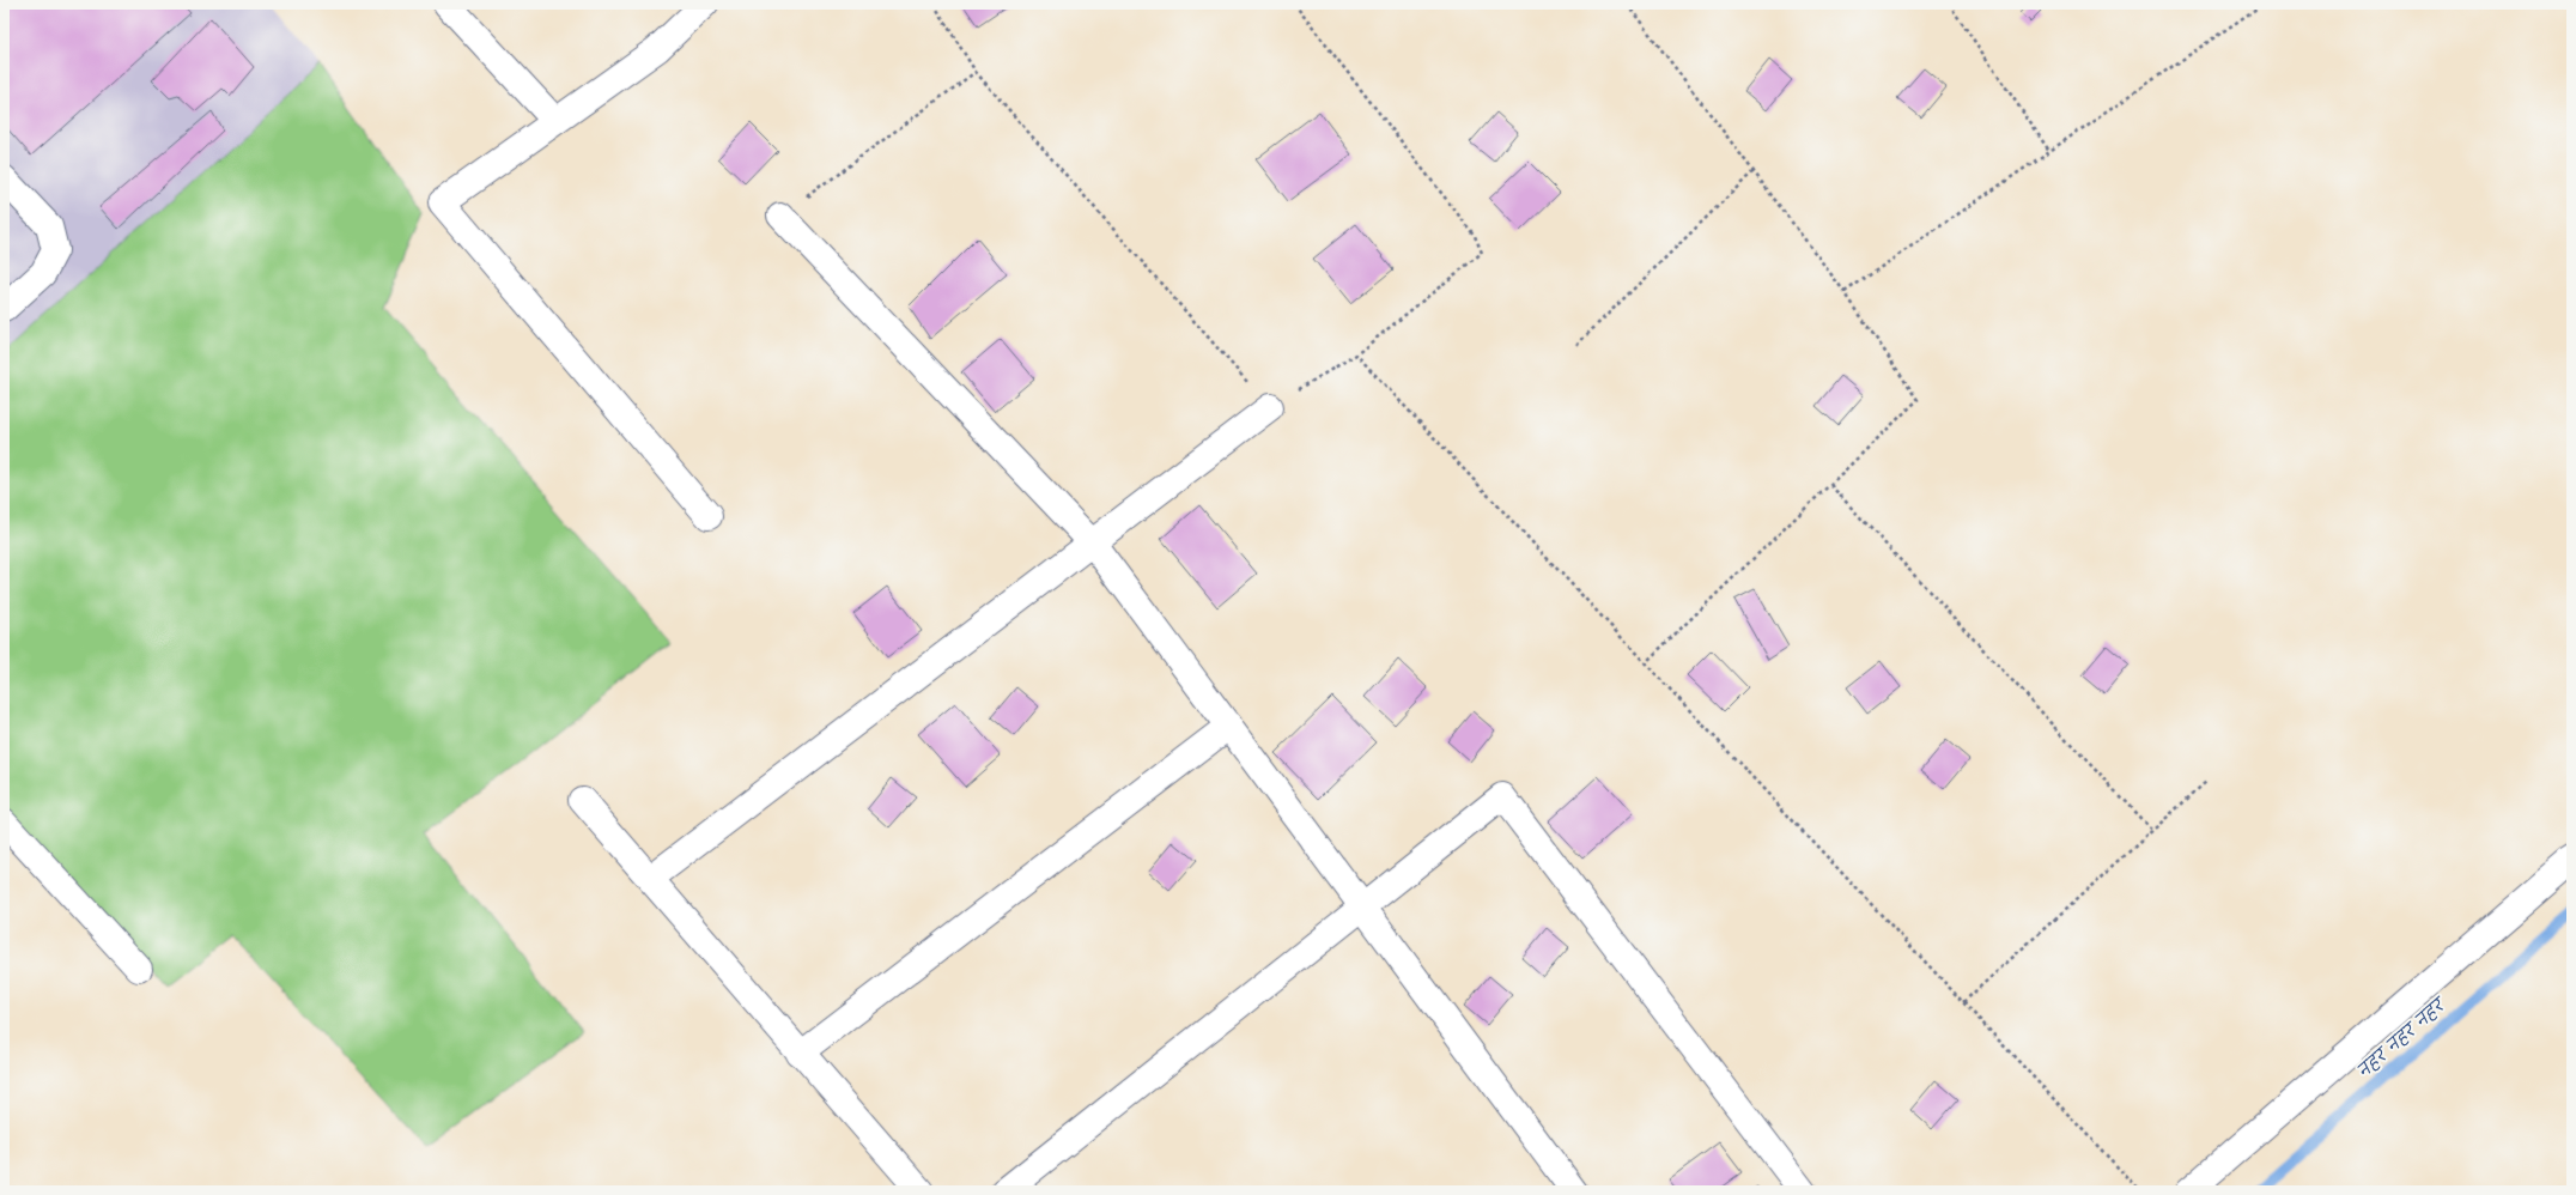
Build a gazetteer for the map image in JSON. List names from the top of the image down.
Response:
{
  "water": ["नहर नहर नहर"]
}
